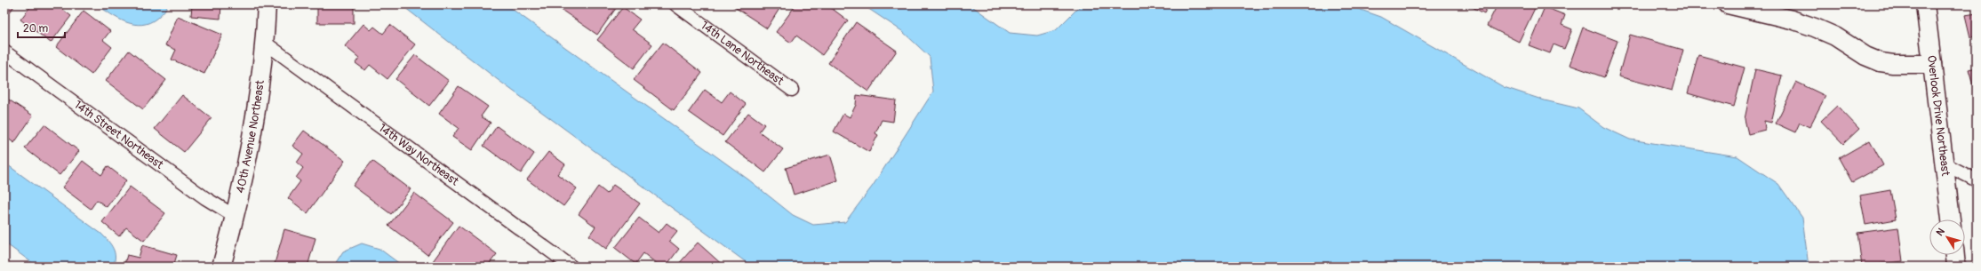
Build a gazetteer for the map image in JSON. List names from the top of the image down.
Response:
{
  "streets": {
    "street": [
      "14th Lane Northeast",
      "Overlook Drive Northeast",
      "14th Street Northeast",
      "40th Avenue Northeast",
      "14th Way Northeast"
    ]
  },
  "crossings": [
    ["14th Street Northeast", "40th Avenue Northeast"],
    ["40th Avenue Northeast", "14th Way Northeast"]
  ],
  "scale_bar": "20 m",
  "north": "top left"
}
